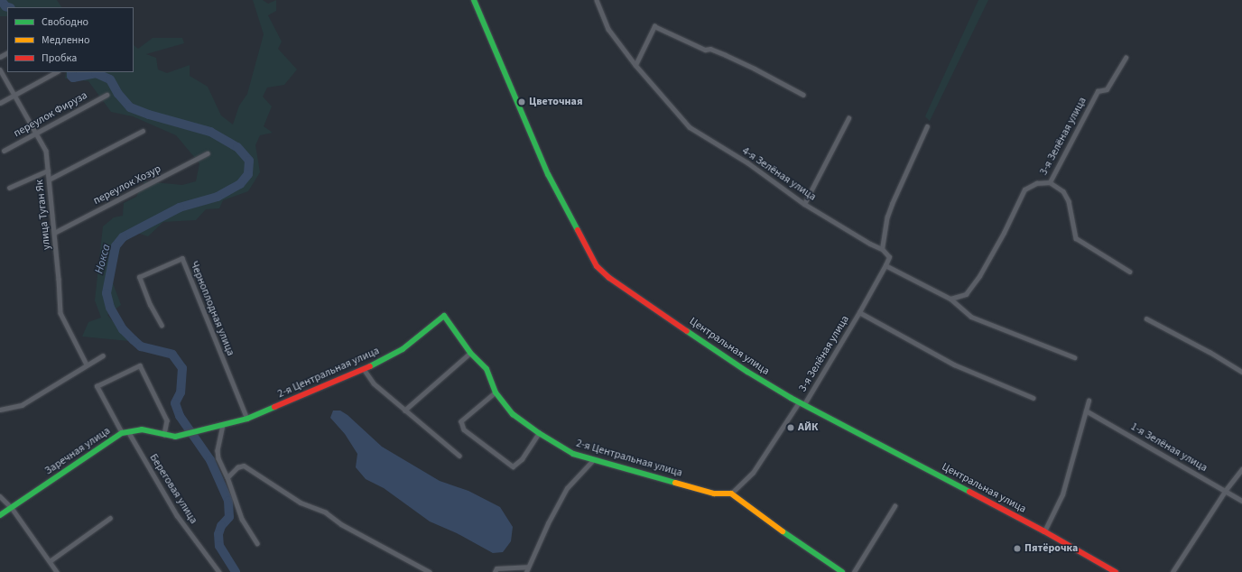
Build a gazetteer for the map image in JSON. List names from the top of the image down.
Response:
{
  "streets": {
    "street": [
      "переулок Фируза",
      "3-я Зелёная улица",
      "4-я Зелёная улица",
      "переулок Хозур",
      "улица Туган Як",
      "Черноплодная улица",
      "Центральная улица",
      "2-я Центральная улица",
      "1-я Зелёная улица",
      "Заречная улица",
      "Береговая улица"
    ]
  },
  "crossings": [
    ["переулок Фируза", "улица Туган Як"],
    ["3-я Зелёная улица", "Центральная улица"],
    ["3-я Зелёная улица", "2-я Центральная улица"],
    ["переулок Хозур", "улица Туган Як"],
    ["Черноплодная улица", "2-я Центральная улица"],
    ["2-я Центральная улица", "Заречная улица"],
    ["Заречная улица", "Береговая улица"]
  ],
  "water": ["Нокса"],
  "places": ["Цветочная", "АЙК", "Пятёрочка"],
  "legend": ["Свободно", "Медленно", "Пробка"]
}
